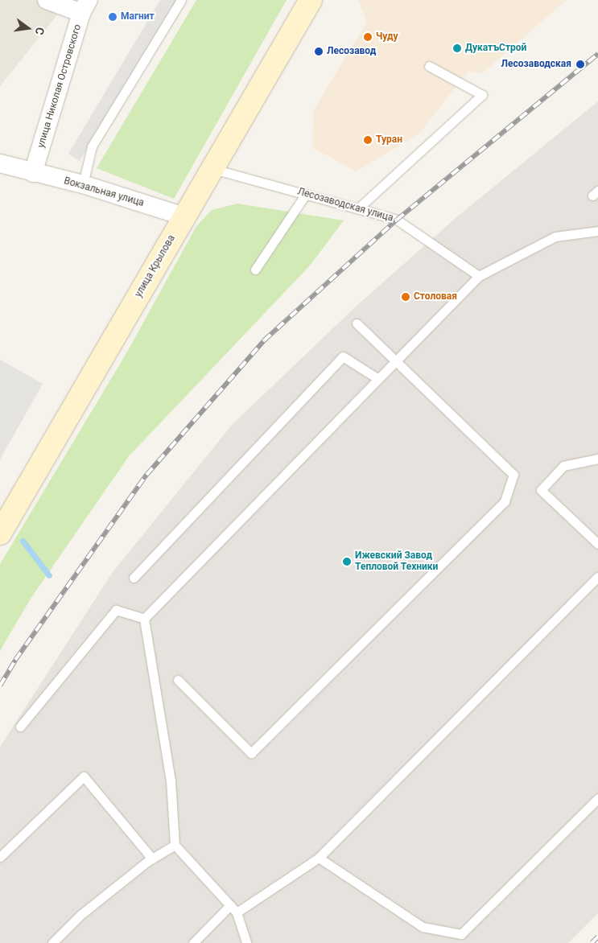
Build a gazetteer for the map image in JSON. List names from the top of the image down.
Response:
{
  "streets": {
    "main road": ["улица Крылова"],
    "street": ["улица Николая Островского", "Вокзальная улица"],
    "lane": ["Лесозаводская улица"]
  },
  "crossings": [
    ["улица Николая Островского", "Вокзальная улица"],
    ["Вокзальная улица", "улица Крылова"],
    ["Лесозаводская улица", "улица Крылова"]
  ],
  "places": [
    "Магнит",
    "Чуду",
    "ДукатъСтрой",
    "Лесозавод",
    "Лесозаводская",
    "Туран",
    "Столовая",
    "Ижевский Завод Тепловой Техники"
  ],
  "north": "right"
}
